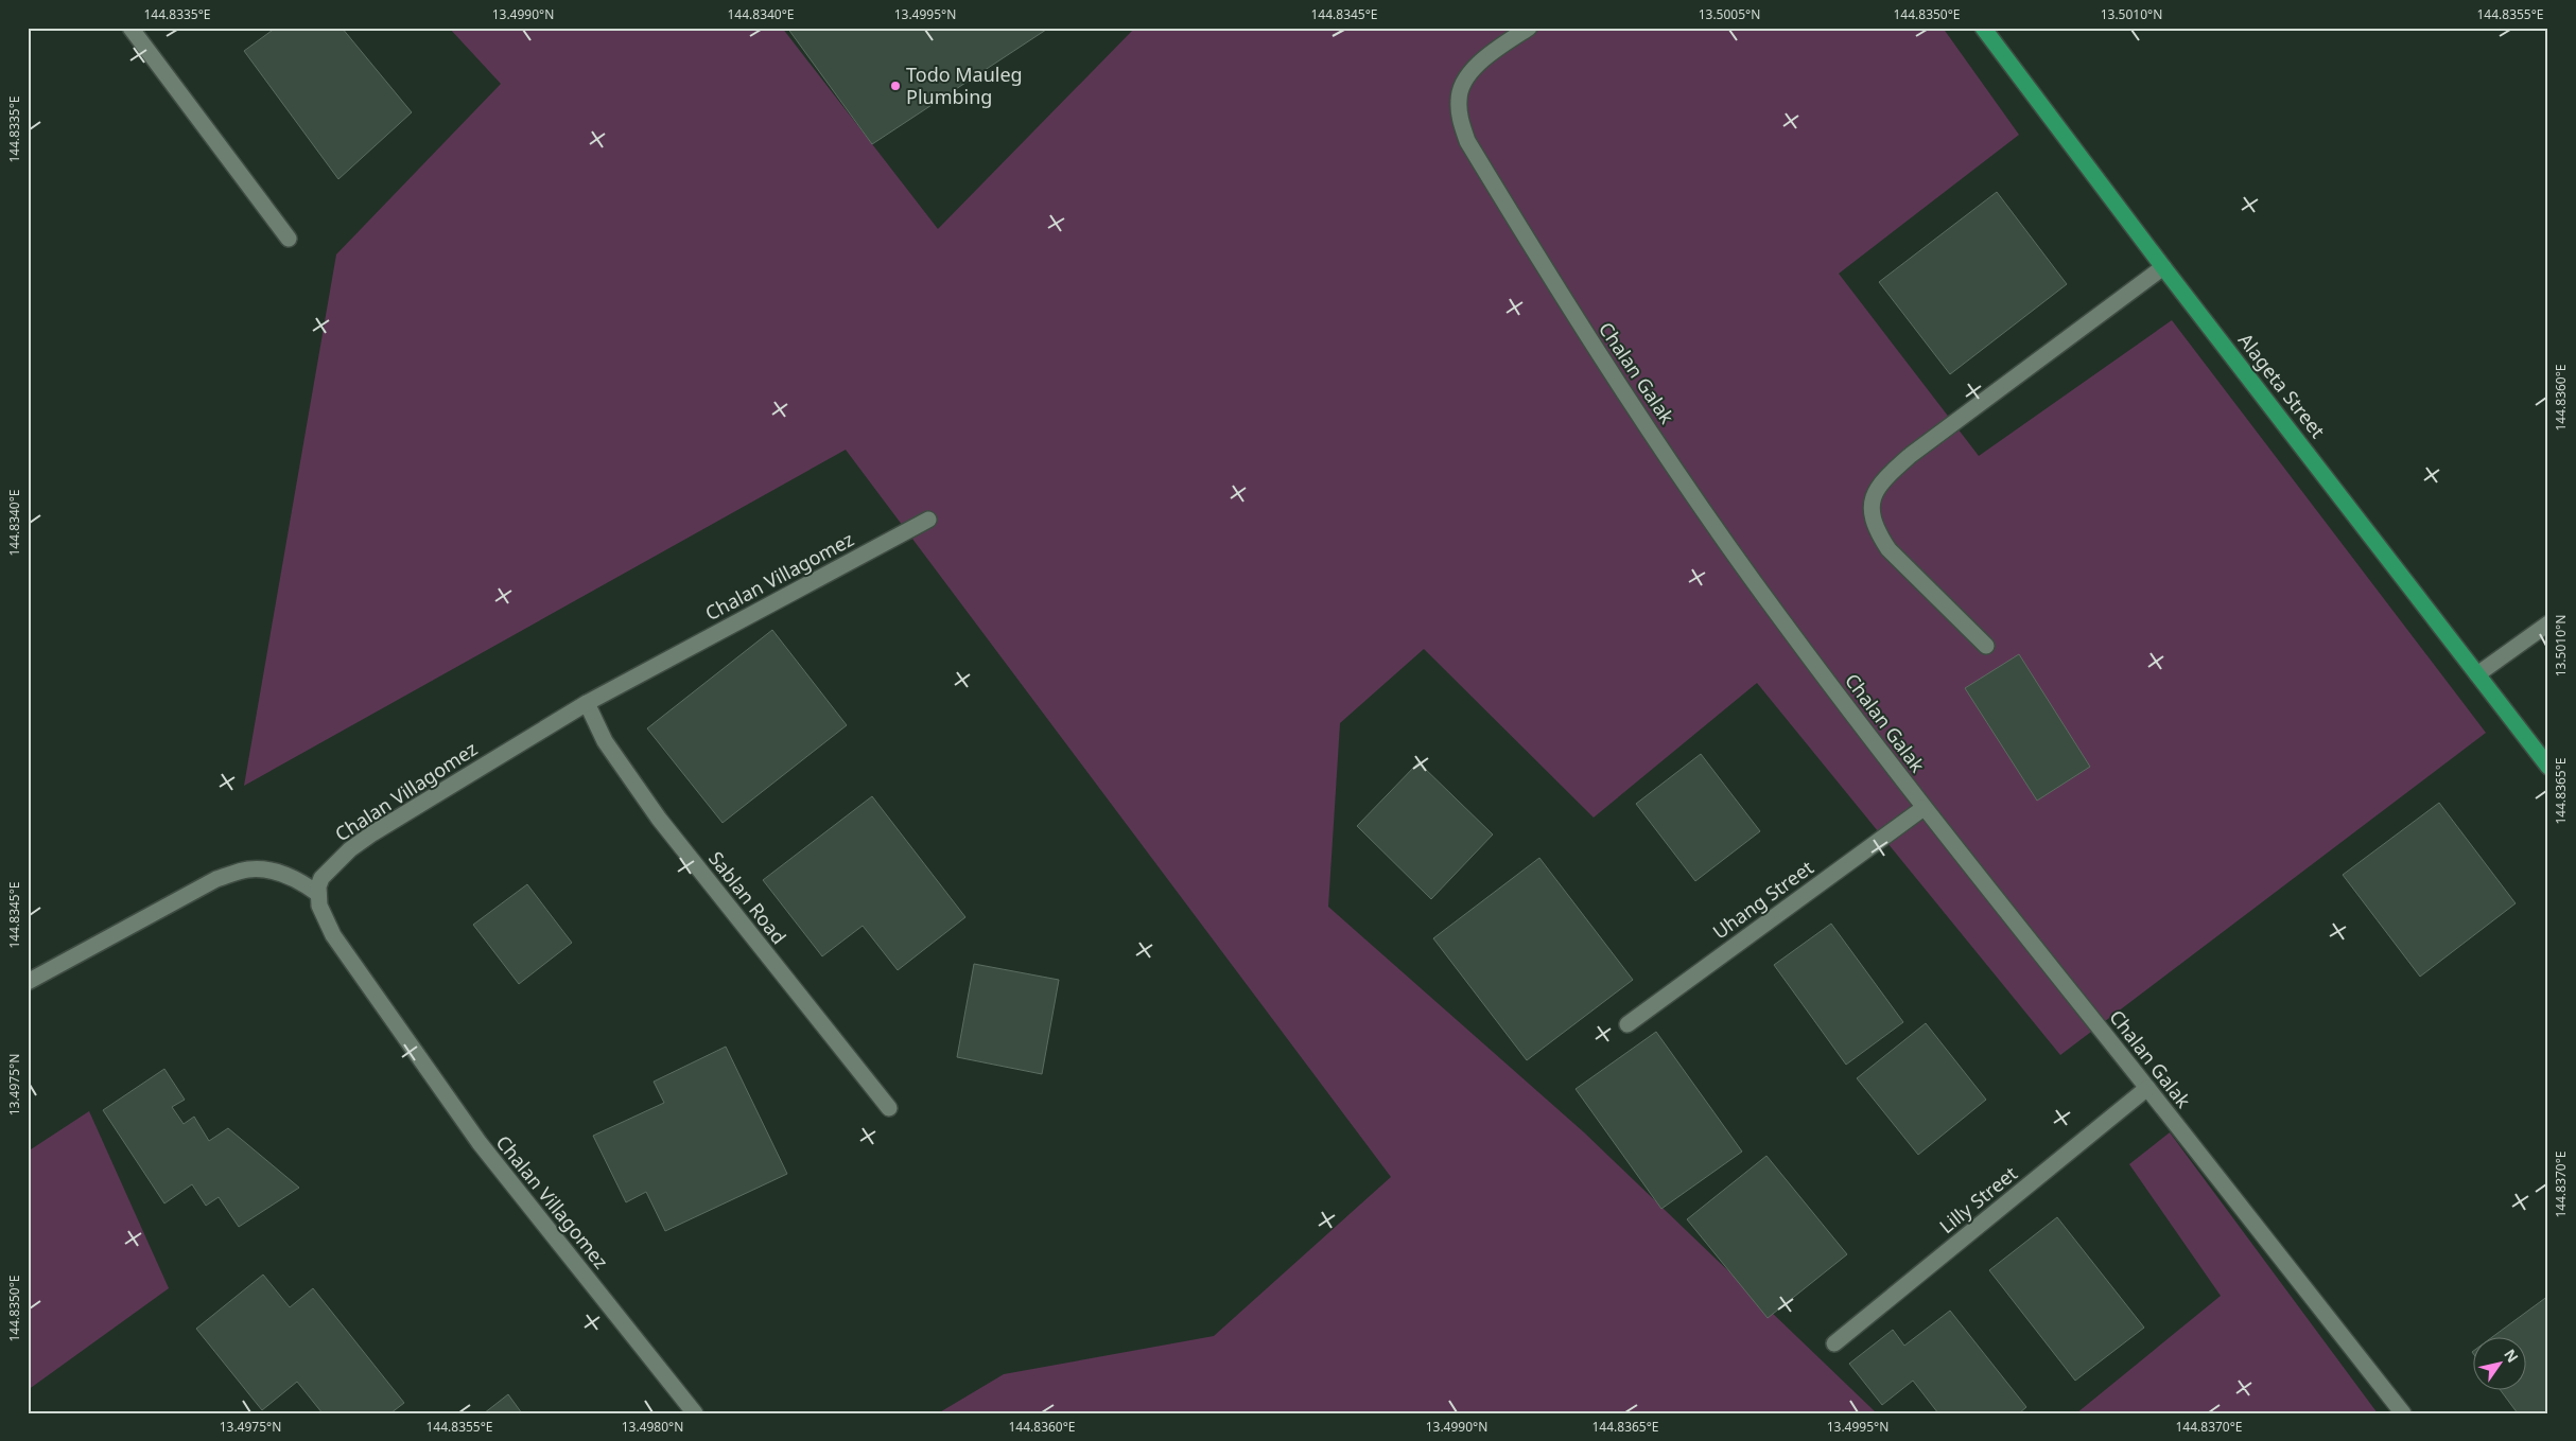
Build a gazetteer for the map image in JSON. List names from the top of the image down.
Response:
{
  "streets": {
    "main road": ["Alageta Street"],
    "street": [
      "Chalan Galak",
      "Chalan Villagomez",
      "Sablan Road",
      "Uhang Street",
      "Lilly Street"
    ]
  },
  "crossings": [
    ["Chalan Galak", "Uhang Street"],
    ["Chalan Galak", "Lilly Street"],
    ["Chalan Villagomez", "Sablan Road"]
  ],
  "places": ["Todo Mauleg Plumbing"],
  "north": "top right",
  "coordinates": [
    "144.8335°E",
    "13.4990°N",
    "144.8340°E",
    "13.4995°N",
    "144.8345°E",
    "13.5005°N",
    "144.8350°E",
    "13.5010°N",
    "144.8355°E",
    "144.8360°E",
    "144.8365°E",
    "13.4975°N",
    "144.8370°E",
    "13.4980°N"
  ]
}
